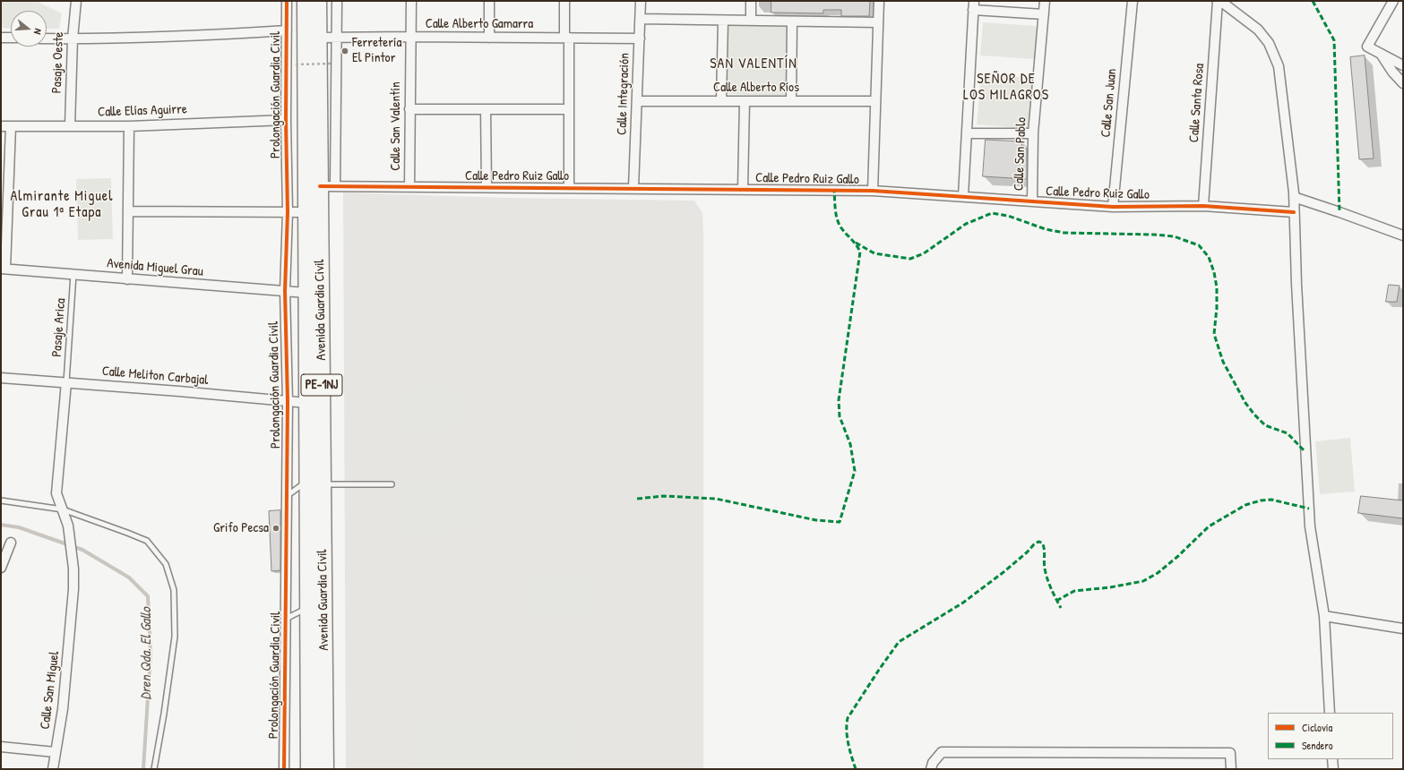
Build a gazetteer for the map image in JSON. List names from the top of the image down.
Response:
{
  "streets": {
    "highway": ["Avenida Guardia Civil", "PE-1NJ"],
    "street": [
      "Calle Alberto Gamarra",
      "Pasaje Oeste",
      "Calle Alberto Ríos",
      "Calle Integración",
      "Prolongación Guardia Civil",
      "Calle San Juan",
      "Calle Santa Rosa",
      "Calle Elías Aguirre",
      "Calle San Valentín",
      "Calle San Pablo",
      "Calle Pedro Ruiz Gallo",
      "Avenida Miguel Grau",
      "Calle Meliton Carbajal",
      "Calle San Miguel"
    ],
    "lane": ["Pasaje Arica"]
  },
  "crossings": [
    ["Calle Alberto Gamarra", "Calle Integración"],
    ["Calle Alberto Gamarra", "Calle San Valentín"],
    ["Calle Alberto Gamarra", "Avenida Guardia Civil"],
    ["Pasaje Oeste", "Calle Elías Aguirre"],
    ["Calle Alberto Ríos", "Calle Integración"],
    ["Calle Integración", "Calle Pedro Ruiz Gallo"],
    ["Prolongación Guardia Civil", "Calle Elías Aguirre"],
    ["Prolongación Guardia Civil", "Avenida Miguel Grau"],
    ["Prolongación Guardia Civil", "Calle Meliton Carbajal"],
    ["Calle San Juan", "Calle Pedro Ruiz Gallo"],
    ["Calle Santa Rosa", "Calle Pedro Ruiz Gallo"],
    ["Calle San Valentín", "Calle Pedro Ruiz Gallo"],
    ["Calle San Pablo", "Calle Pedro Ruiz Gallo"],
    ["Calle Pedro Ruiz Gallo", "Avenida Guardia Civil"],
    ["Avenida Miguel Grau", "Avenida Guardia Civil"],
    ["Avenida Miguel Grau", "Pasaje Arica"],
    ["Avenida Guardia Civil", "Calle Meliton Carbajal"],
    ["Pasaje Arica", "Calle Meliton Carbajal"],
    ["Pasaje Arica", "Calle San Miguel"],
    ["Calle Meliton Carbajal", "Calle San Miguel"]
  ],
  "districts": ["SAN VALENTÍN", "SEÑOR DE LOS MILAGROS", "Almirante Miguel Grau 1ª Etapa"],
  "water": ["Dren Qda. El Gallo"],
  "places": ["Ferretería El Pintor", "Grifo Pecsa"],
  "legend": ["Ciclovía", "Sendero"],
  "north": "right"
}
